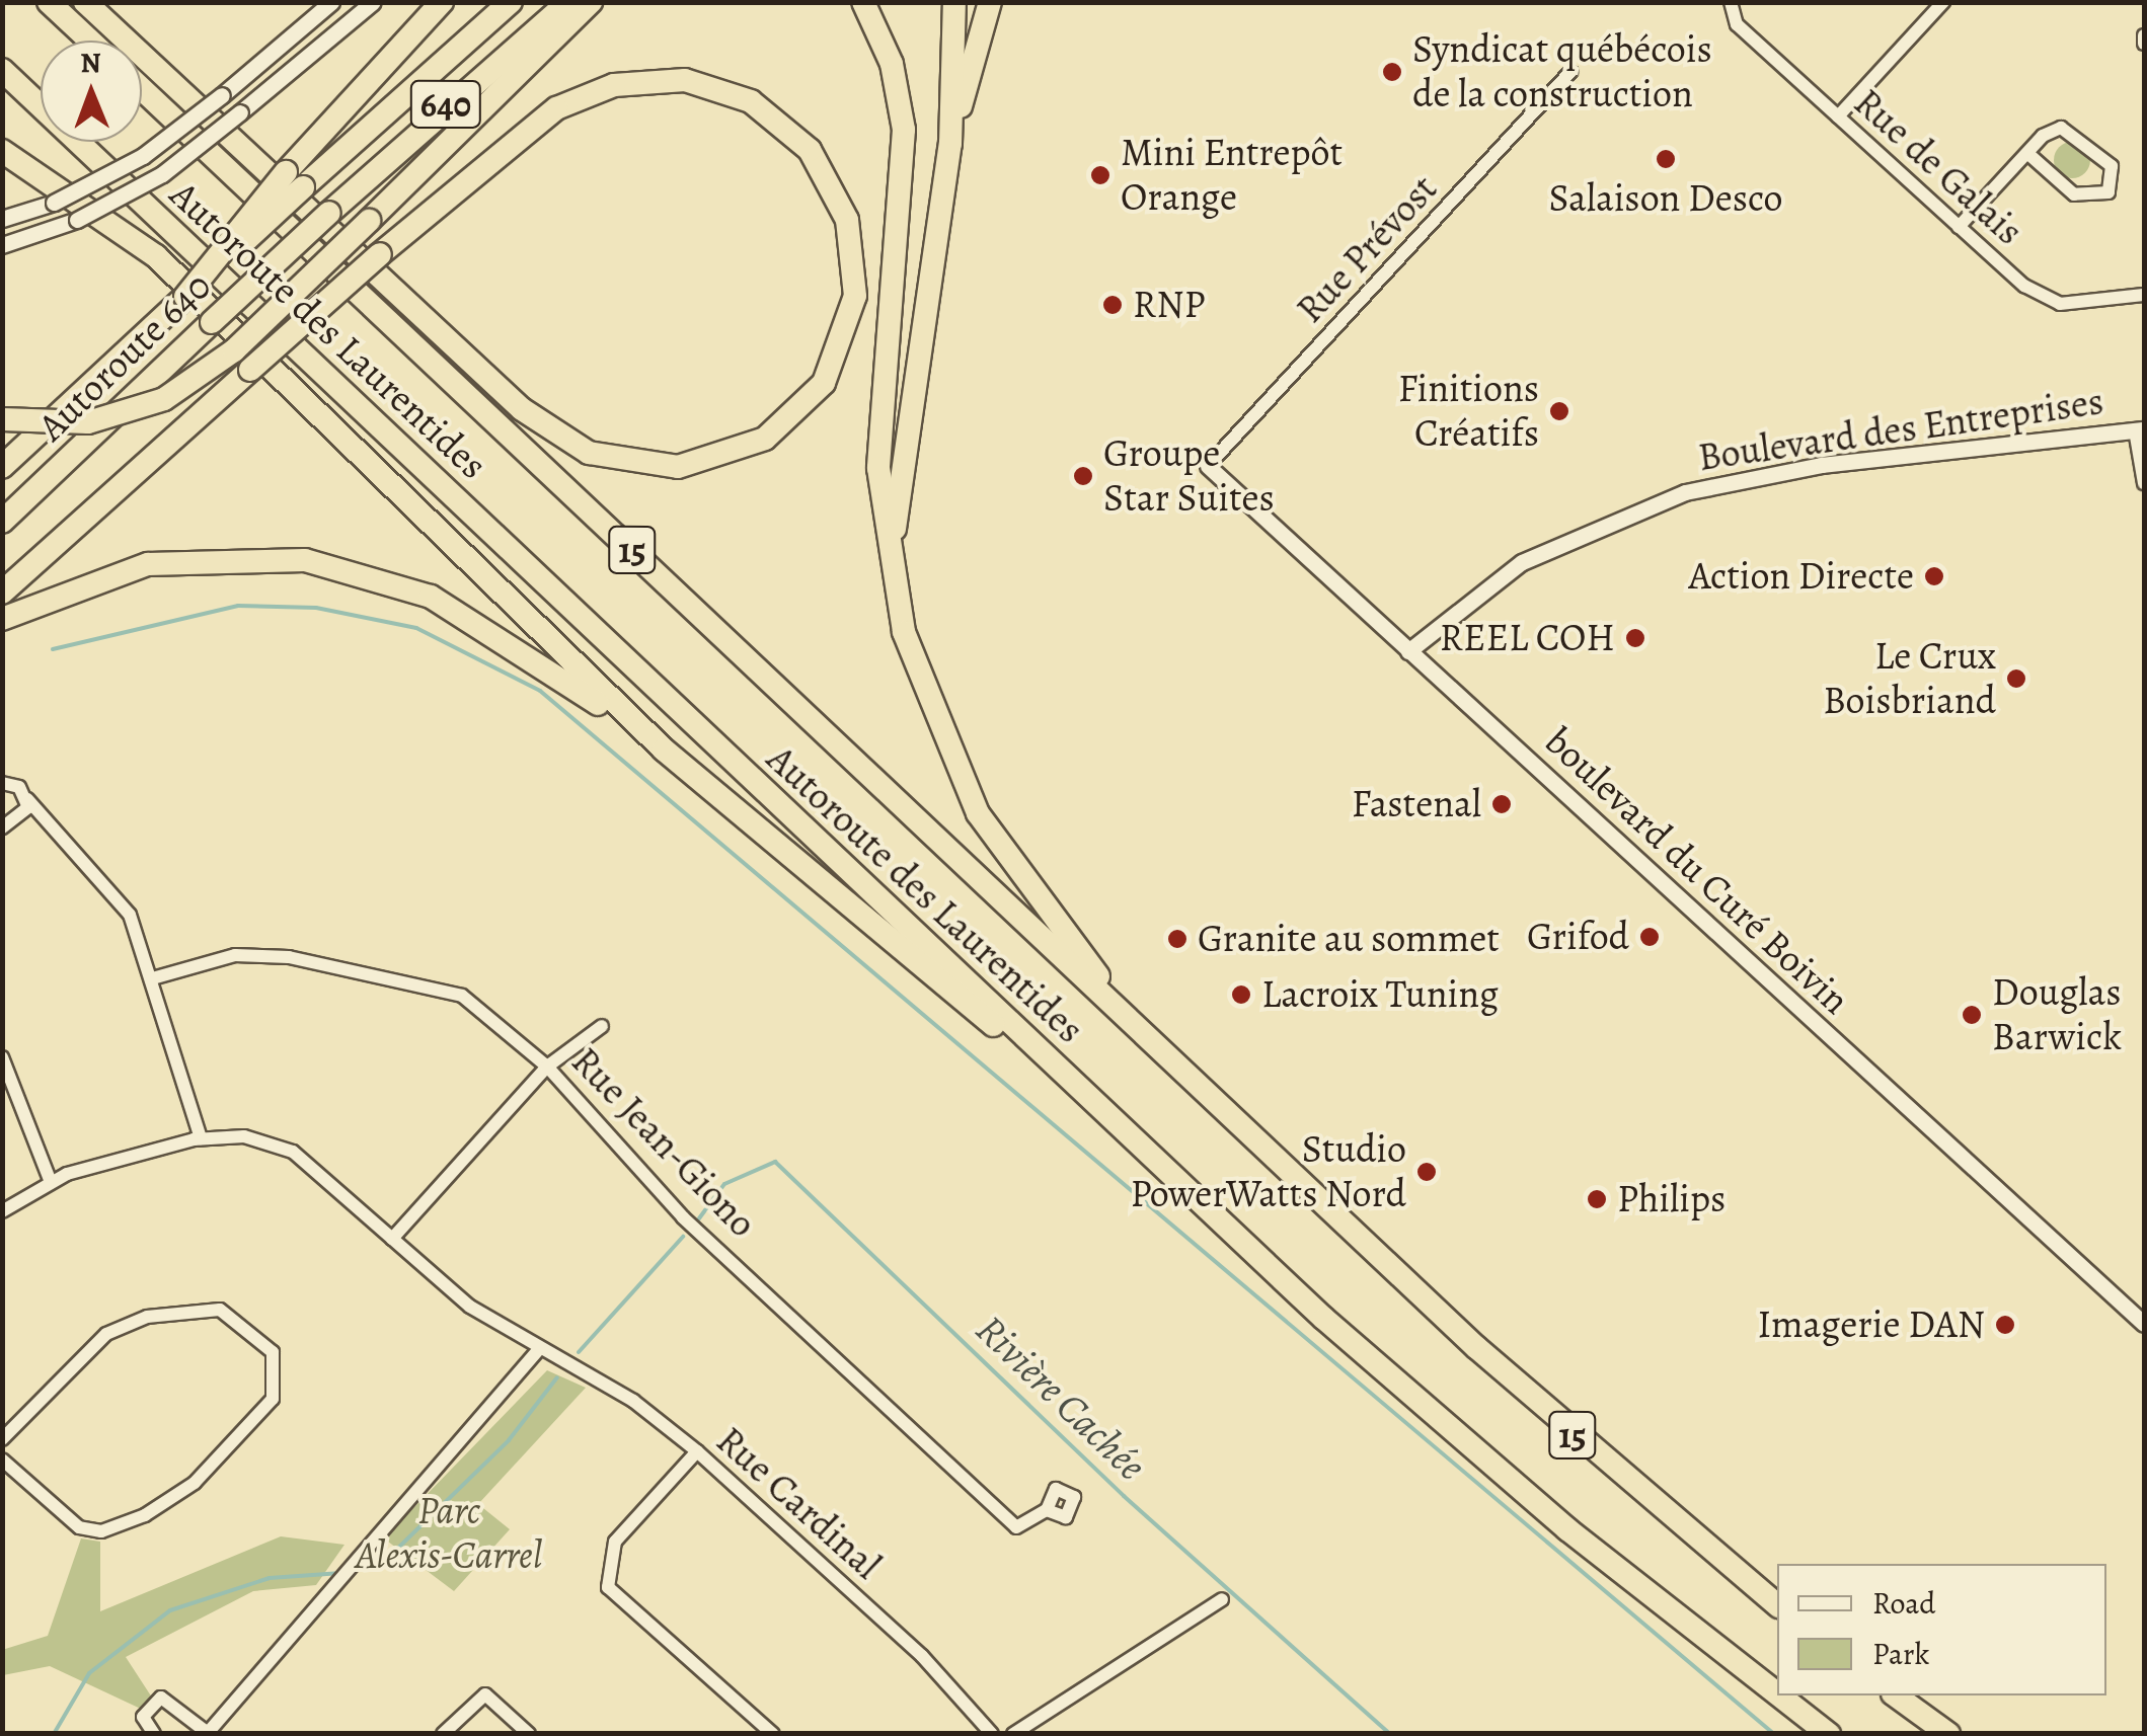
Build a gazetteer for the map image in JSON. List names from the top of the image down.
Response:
{
  "streets": {
    "highway": [
      "640",
      "Autoroute des Laurentides",
      "Autoroute 640",
      "15"
    ],
    "street": [
      "Rue de Galais",
      "Rue Prévost",
      "Boulevard des Entreprises",
      "boulevard du Curé Boivin",
      "Rue Jean-Giono",
      "Rue Cardinal"
    ]
  },
  "crossings": [
    ["640", "Autoroute 640"],
    ["Rue Prévost", "boulevard du Curé Boivin"],
    ["Boulevard des Entreprises", "boulevard du Curé Boivin"]
  ],
  "water": ["Rivière Cachée"],
  "parks": ["Parc Alexis-Carrel"],
  "places": [
    "Syndicat québécois de la construction",
    "Salaison Desco",
    "Mini Entrepôt Orange",
    "RNP",
    "Finitions Créatifs",
    "Groupe Star Suites",
    "Action Directe",
    "REEL COH",
    "Le Crux Boisbriand",
    "Fastenal",
    "Grifod",
    "Granite au sommet",
    "Lacroix Tuning",
    "Douglas Barwick",
    "Studio PowerWatts Nord",
    "Philips",
    "Imagerie DAN"
  ],
  "legend": ["Road", "Park"],
  "north": "top"
}
